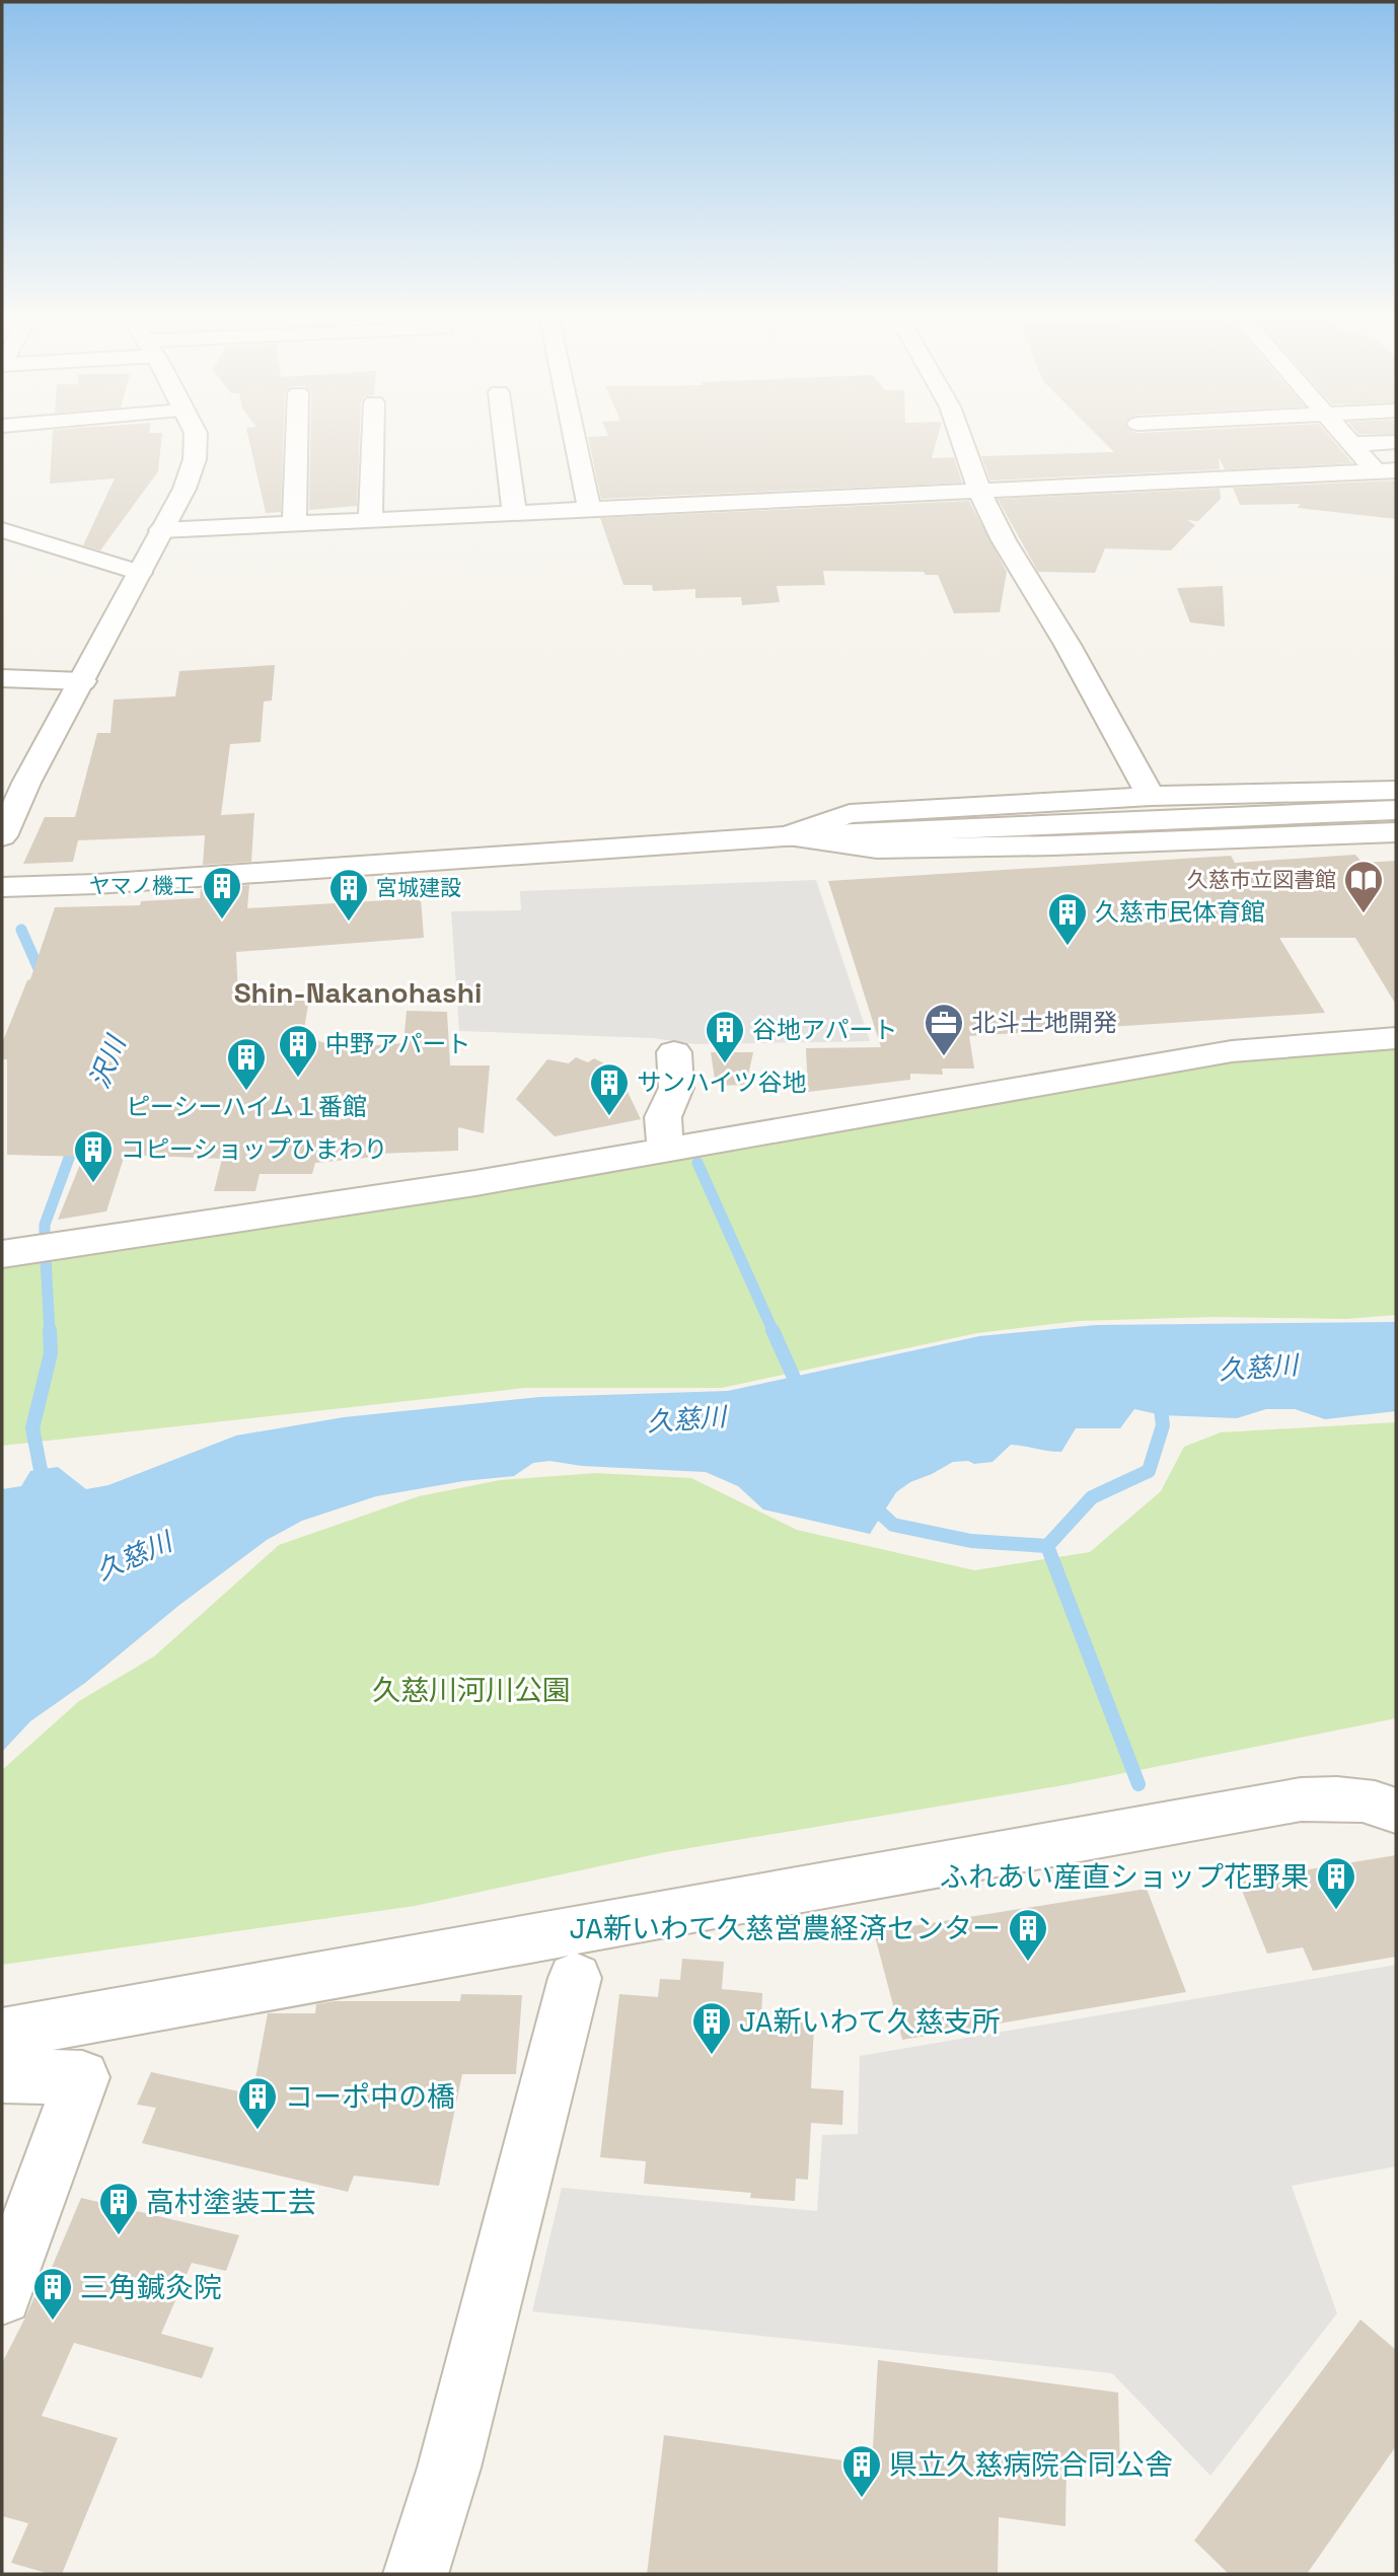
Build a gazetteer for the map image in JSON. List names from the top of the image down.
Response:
{
  "districts": ["Shin-Nakanohashi"],
  "water": ["沢川", "久慈川"],
  "parks": ["久慈川河川公園"],
  "places": {
    "library": ["久慈市立図書館"],
    "building": [
      "ヤマノ機工",
      "宮城建設",
      "久慈市民体育館",
      "谷地アパート",
      "中野アパート",
      "ピーシーハイム１番館",
      "サンハイツ谷地",
      "コピーショップひまわり",
      "ふれあい産直ショップ花野果",
      "JA新いわて久慈営農経済センター",
      "JA新いわて久慈支所",
      "コーポ中の橋",
      "高村塗装工芸",
      "三角鍼灸院",
      "県立久慈病院合同公舎"
    ],
    "office": ["北斗土地開発"]
  }
}
